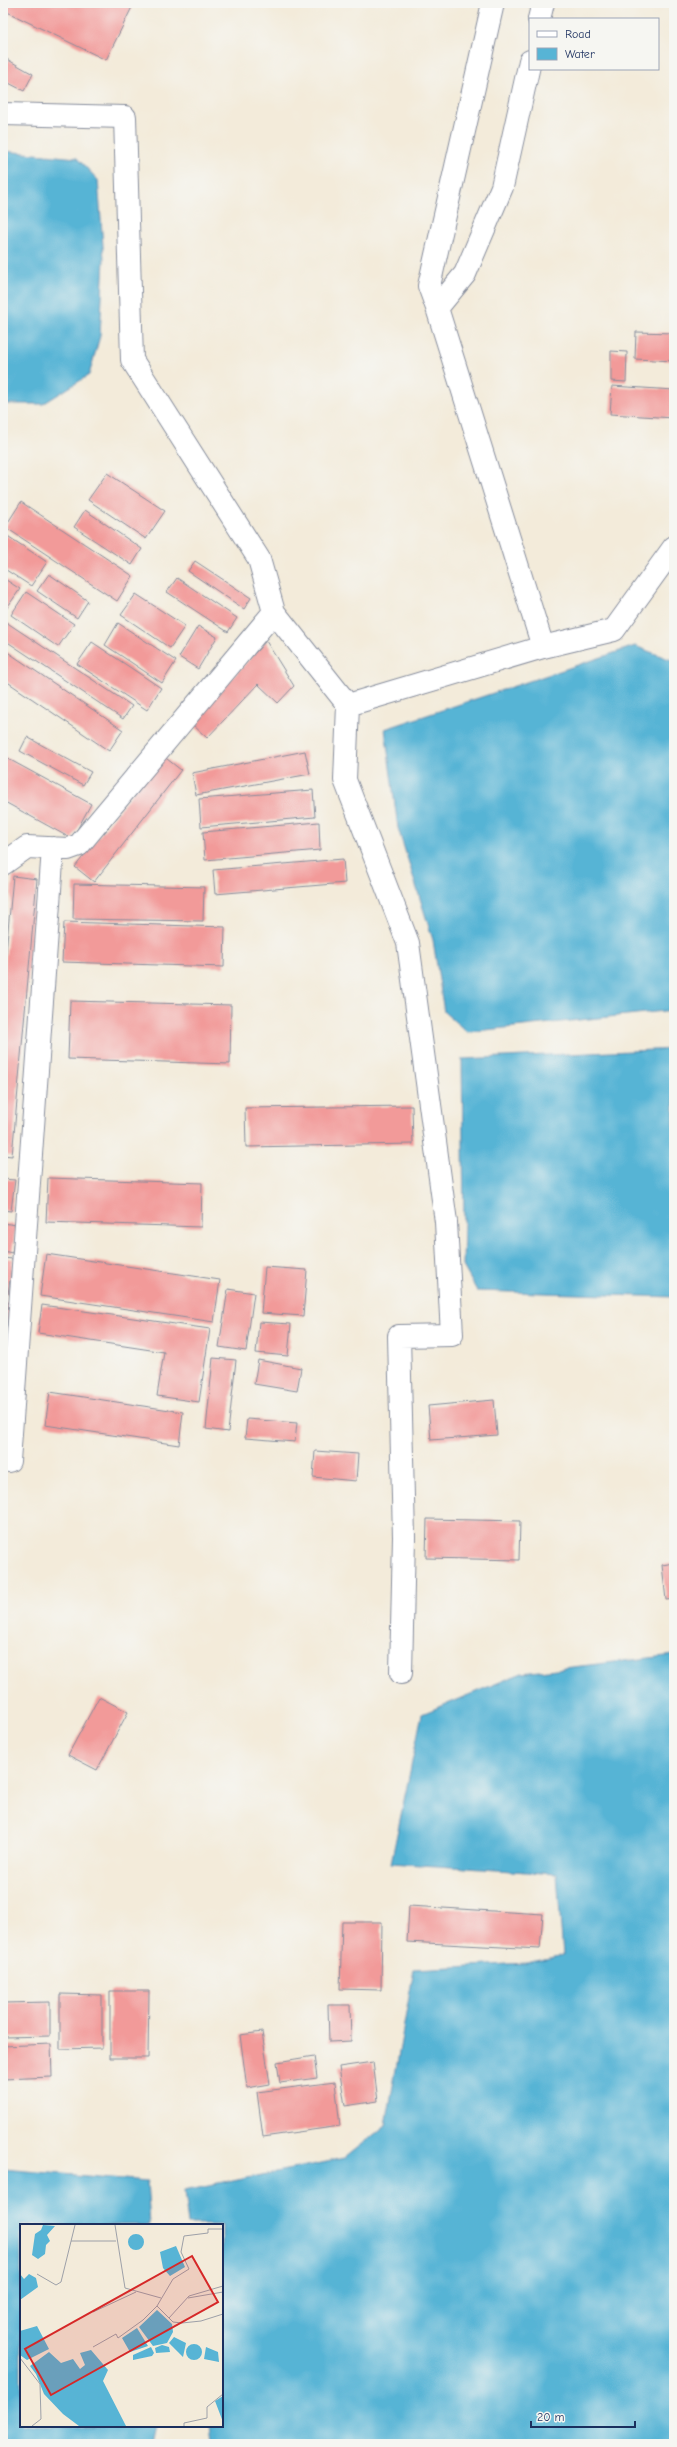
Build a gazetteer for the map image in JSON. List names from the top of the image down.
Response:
{
  "legend": ["Road", "Water"],
  "scale_bar": "20 m"
}
